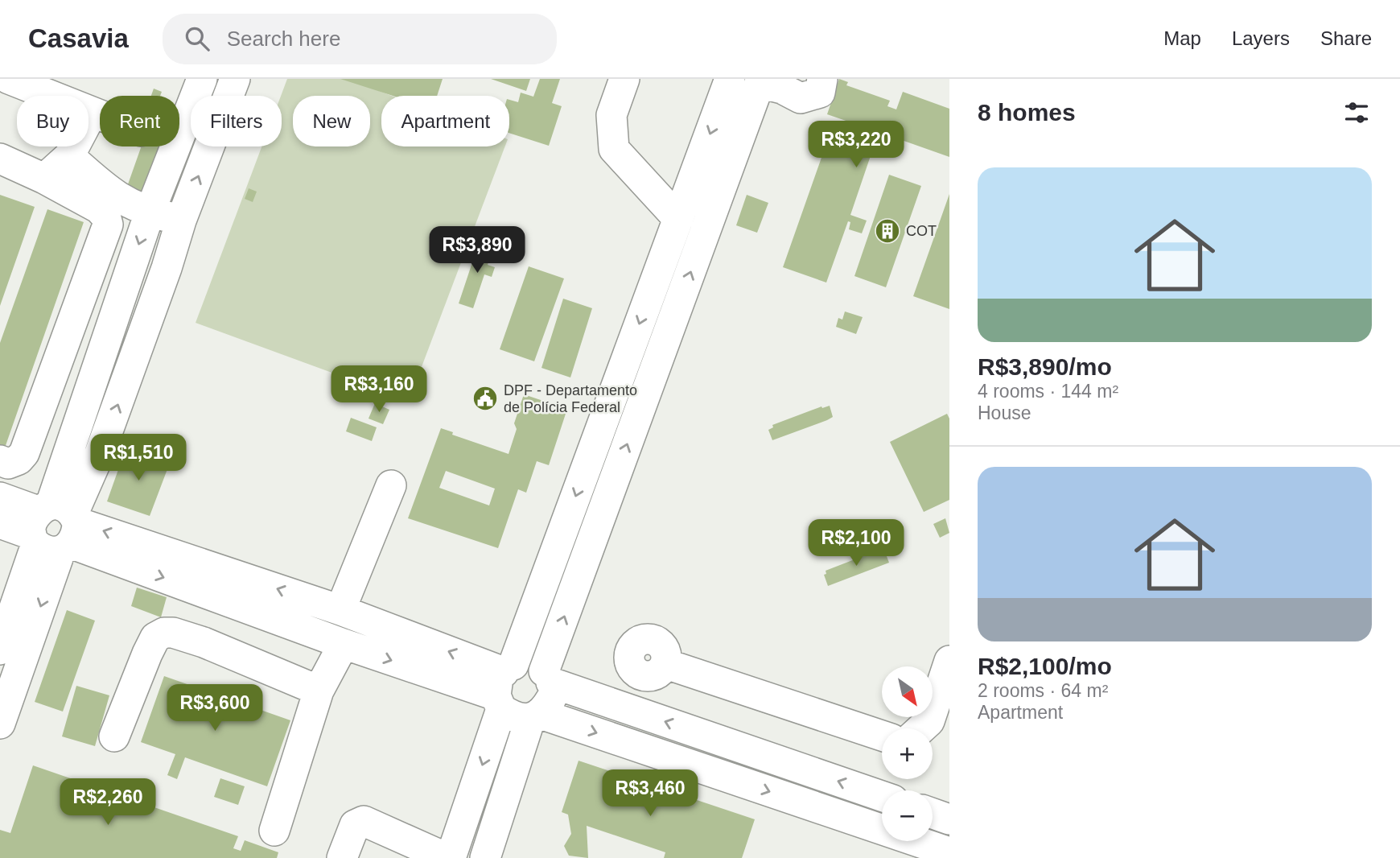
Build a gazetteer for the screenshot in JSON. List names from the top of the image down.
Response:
{
  "places": {
    "building": ["COT"],
    "public building": ["DPF - Departamento de Polícia Federal"]
  },
  "north": "bottom right",
  "page": {
    "header": "Casavia",
    "search": "Search here",
    "nav": ["Map", "Layers", "Share"],
    "heading": "8 homes",
    "chip": [
      "Buy",
      "Rent",
      "Filters",
      "New",
      "Apartment"
    ],
    "price": [
      "R$3,220",
      "R$3,890",
      "R$3,160",
      "R$1,510",
      "R$2,100",
      "R$3,600",
      "R$3,460",
      "R$2,260"
    ],
    "list": [
      {
        "name": "R$3,890/mo",
        "note": "4 rooms · 144 m² · House"
      },
      {
        "name": "R$2,100/mo",
        "note": "2 rooms · 64 m² · Apartment"
      }
    ],
    "map_buttons": ["+", "−"]
  }
}
